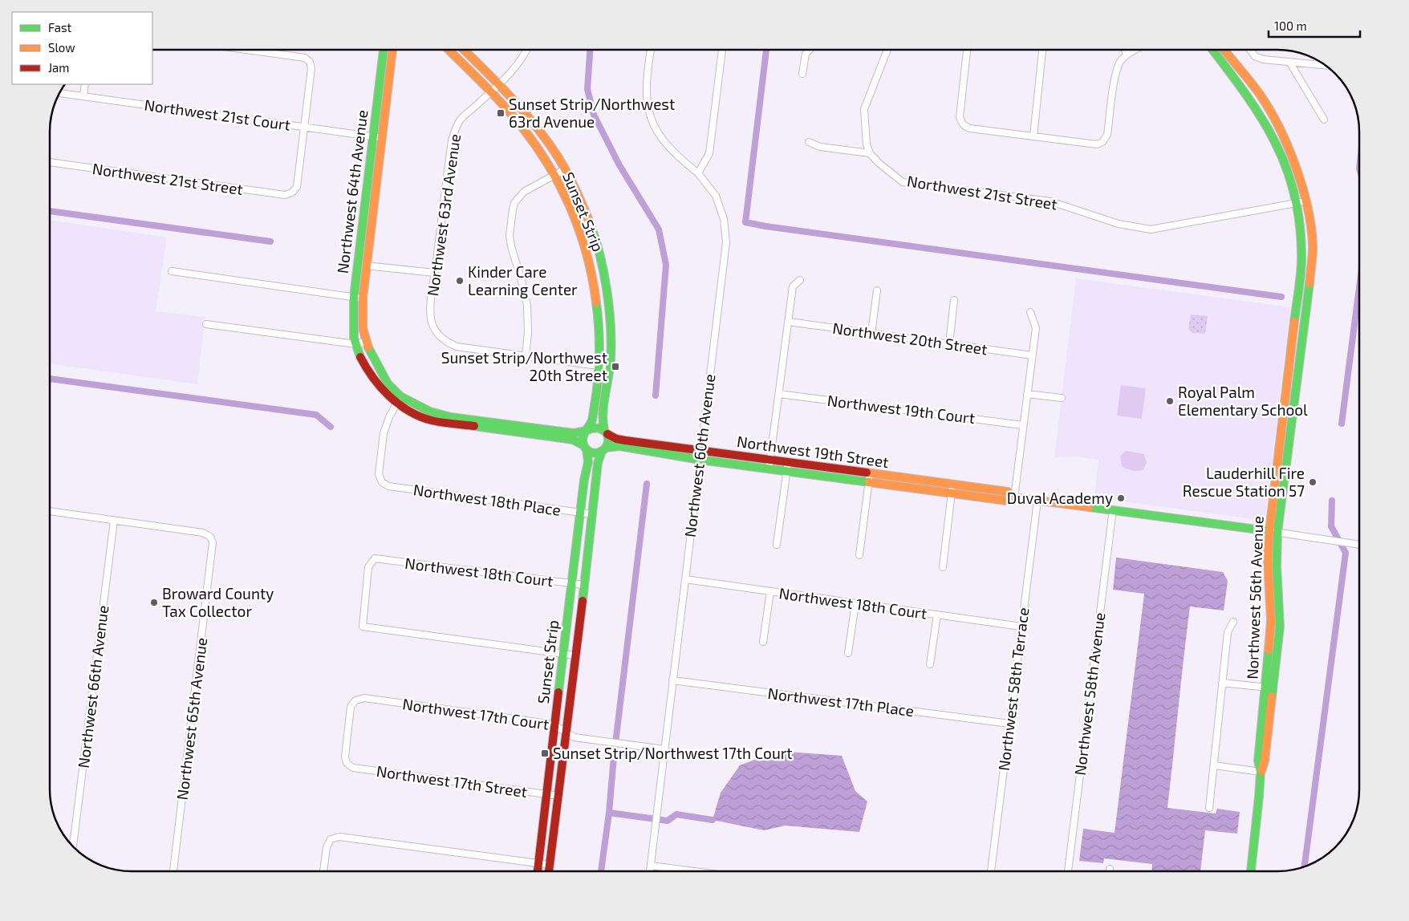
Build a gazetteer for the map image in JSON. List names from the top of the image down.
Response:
{
  "streets": {
    "street": [
      "Northwest 21st Court",
      "Northwest 21st Street",
      "Northwest 64th Avenue",
      "Sunset Strip",
      "Northwest 63rd Avenue",
      "Northwest 20th Street",
      "Northwest 19th Court",
      "Northwest 19th Street",
      "Northwest 60th Avenue",
      "Northwest 18th Place",
      "Northwest 18th Court",
      "Northwest 56th Avenue",
      "Northwest 66th Avenue",
      "Northwest 58th Terrace",
      "Northwest 58th Avenue",
      "Northwest 17th Place",
      "Northwest 17th Court",
      "Northwest 65th Avenue",
      "Northwest 17th Street"
    ]
  },
  "crossings": [
    ["Northwest 21st Court", "Northwest 21st Street"],
    ["Northwest 21st Court", "Northwest 64th Avenue"],
    ["Northwest 21st Street", "Northwest 56th Avenue"],
    ["Sunset Strip", "Northwest 63rd Avenue"],
    ["Sunset Strip", "Northwest 19th Street"],
    ["Sunset Strip", "Northwest 18th Place"],
    ["Sunset Strip", "Northwest 18th Court"],
    ["Sunset Strip", "Northwest 17th Court"],
    ["Sunset Strip", "Northwest 17th Street"],
    ["Northwest 19th Street", "Northwest 60th Avenue"],
    ["Northwest 19th Street", "Northwest 56th Avenue"],
    ["Northwest 19th Street", "Northwest 58th Terrace"],
    ["Northwest 19th Street", "Northwest 58th Avenue"],
    ["Northwest 60th Avenue", "Northwest 18th Court"],
    ["Northwest 60th Avenue", "Northwest 17th Place"],
    ["Northwest 60th Avenue", "Northwest 17th Court"],
    ["Northwest 18th Court", "Northwest 58th Terrace"],
    ["Northwest 66th Avenue", "Northwest 65th Avenue"],
    ["Northwest 58th Terrace", "Northwest 17th Place"],
    ["Northwest 17th Court", "Northwest 17th Street"]
  ],
  "places": {
    "transit": ["Sunset Strip/Northwest 63rd Avenue", "Sunset Strip/Northwest 20th Street", "Sunset Strip/Northwest 17th Court"],
    "other": [
      "Kinder Care Learning Center",
      "Royal Palm Elementary School",
      "Lauderhill Fire Rescue Station 57",
      "Duval Academy",
      "Broward County Tax Collector"
    ]
  },
  "legend": ["Fast", "Slow", "Jam"],
  "scale_bar": "100 m"
}
